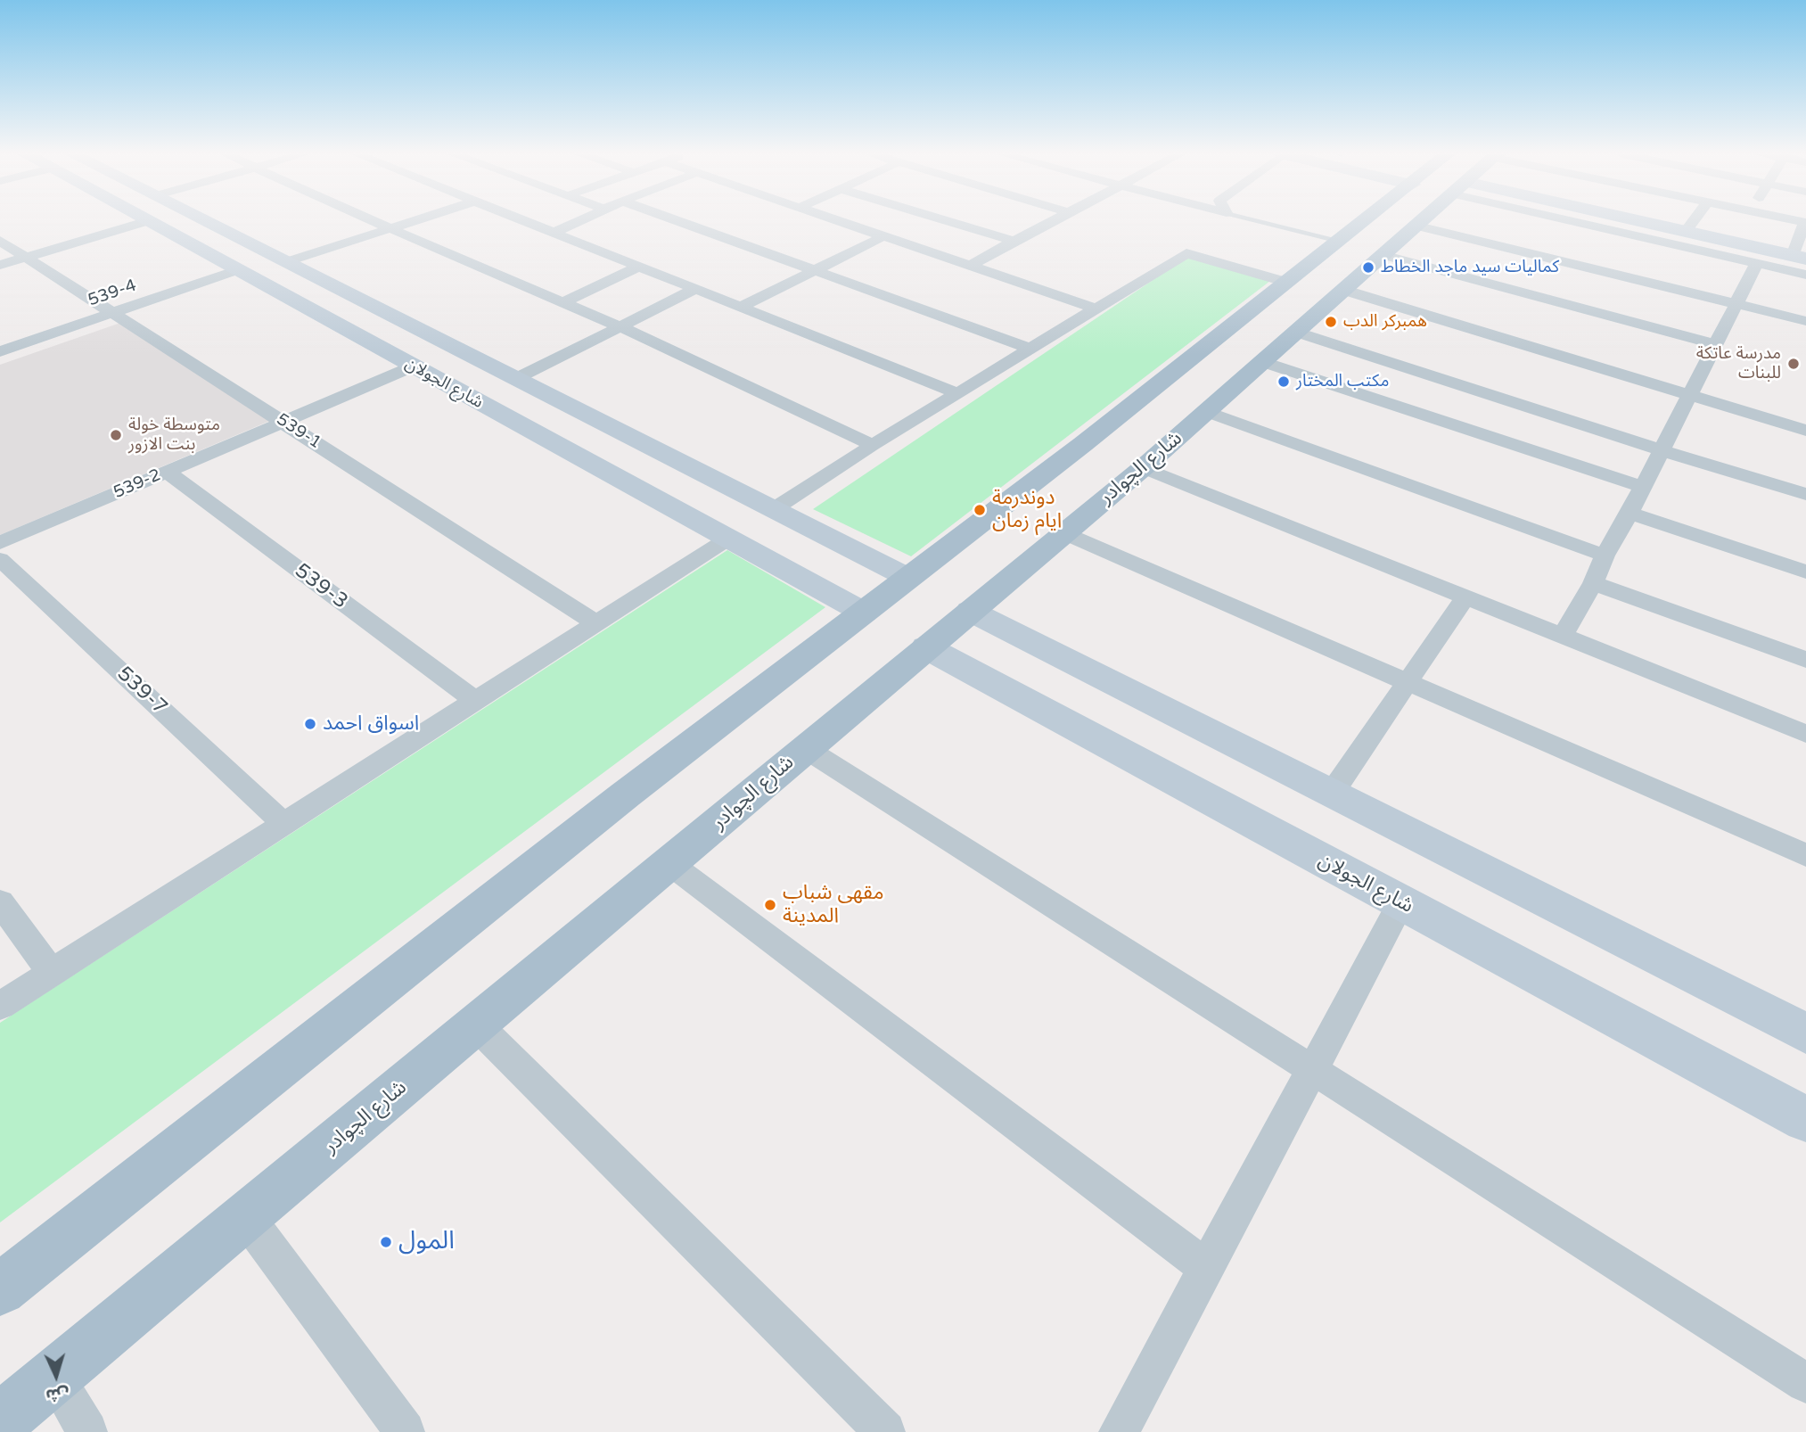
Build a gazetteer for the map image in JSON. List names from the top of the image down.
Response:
{
  "streets": {
    "main road": ["شارع الچوادر"],
    "street": [
      "539-4",
      "شارع الجولان",
      "539-1",
      "539-2",
      "539-3",
      "539-7"
    ]
  },
  "crossings": [
    ["539-4", "شارع الجولان"],
    ["539-4", "539-1"],
    ["شارع الجولان", "شارع الچوادر"],
    ["شارع الجولان", "539-2"],
    ["539-1", "539-2"],
    ["539-2", "539-3"]
  ],
  "places": [
    "كماليات سيد ماجد الخطاط",
    "همبركر الدب",
    "مدرسة عاتكة للبنات",
    "مكتب المختار",
    "متوسطة خولة بنت الازور",
    "دوندرمة ايام زمان",
    "اسواق احمد",
    "مقهى شباب المدينة",
    "المول"
  ],
  "north": "bottom"
}
